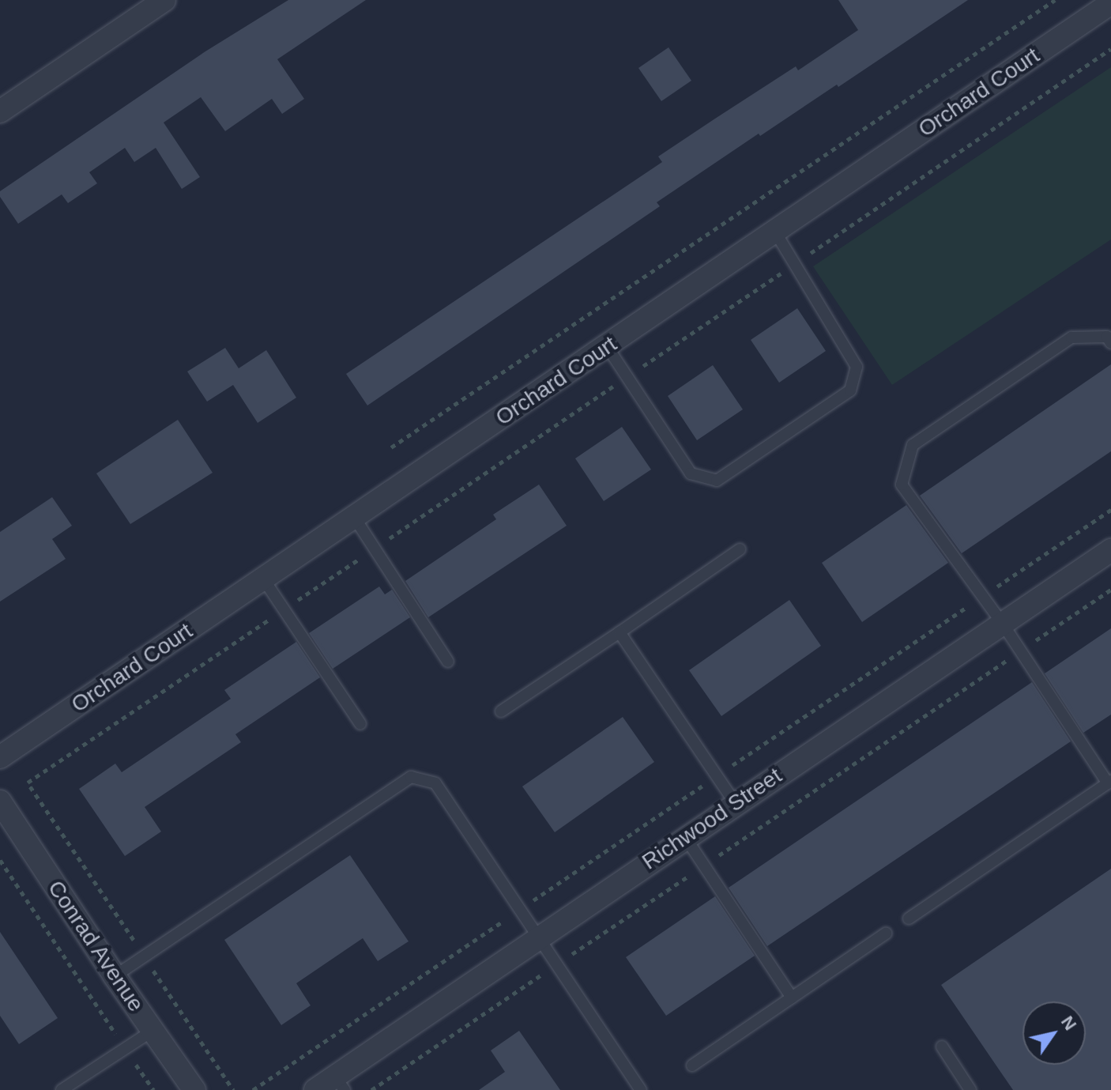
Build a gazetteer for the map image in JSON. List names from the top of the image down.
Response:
{
  "streets": {
    "street": ["Orchard Court", "Richwood Street", "Conrad Avenue"]
  },
  "north": "top right"
}
